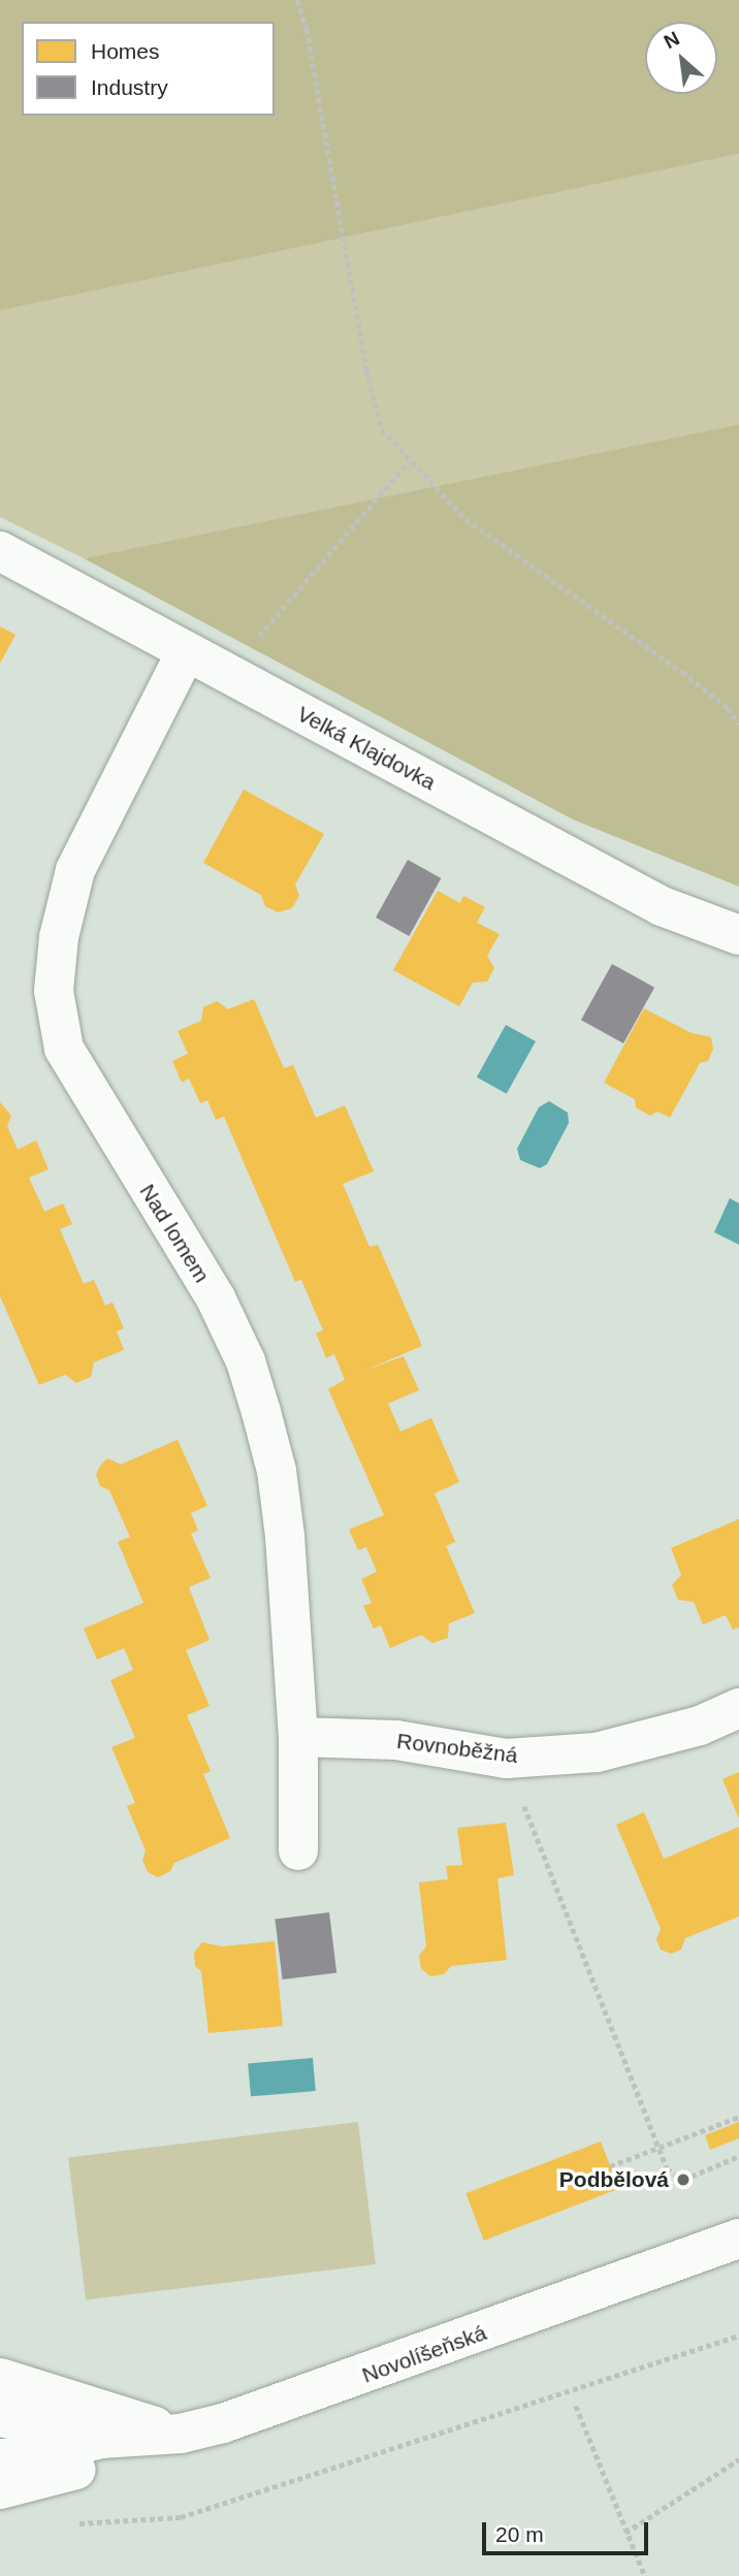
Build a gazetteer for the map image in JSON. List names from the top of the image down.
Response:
{
  "streets": {
    "street": [
      "Velká Klajdovka",
      "Nad lomem",
      "Rovnoběžná",
      "Novolíšeňská"
    ]
  },
  "crossings": [
    ["Velká Klajdovka", "Nad lomem"],
    ["Nad lomem", "Rovnoběžná"]
  ],
  "places": ["Podbělová"],
  "legend": ["Homes", "Industry"],
  "scale_bar": "20 m",
  "north": "top left"
}
